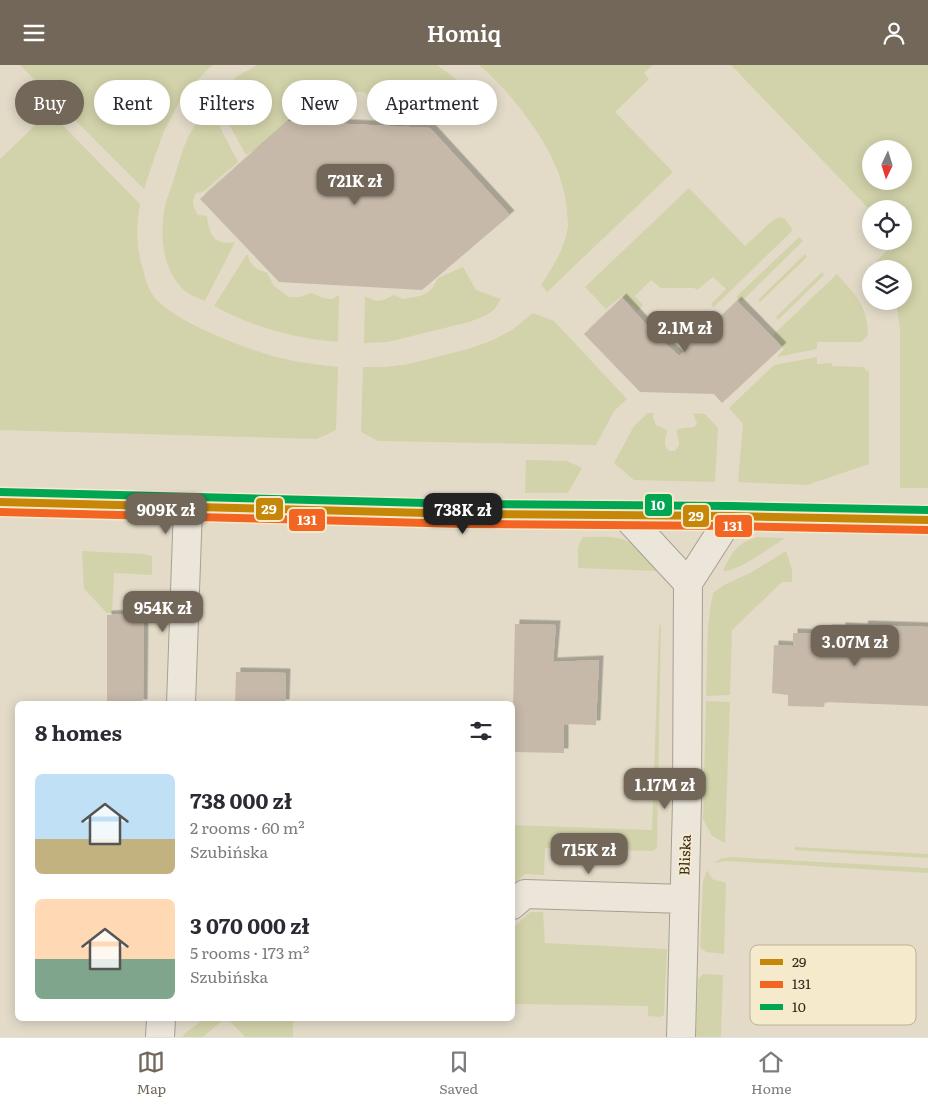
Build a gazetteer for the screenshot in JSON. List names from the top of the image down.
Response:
{
  "streets": {
    "street": ["Bliska"]
  },
  "lines": ["transit line 10", "transit line 29", "transit line 131"],
  "legend": ["29", "131", "10"],
  "north": "bottom",
  "page": {
    "header": "Homiq",
    "chip": [
      "Buy",
      "Rent",
      "Filters",
      "New",
      "Apartment"
    ],
    "price": [
      "721K zł",
      "2.1M zł",
      "909K zł",
      "738K zł",
      "954K zł",
      "3.07M zł",
      "1.17M zł",
      "715K zł"
    ],
    "heading": "8 homes",
    "list": [
      {
        "name": "738 000 zł",
        "note": "2 rooms · 60 m² · Szubińska"
      },
      {
        "name": "3 070 000 zł",
        "note": "5 rooms · 173 m² · Szubińska"
      }
    ],
    "tabs": ["Map", "Saved", "Home"]
  }
}
